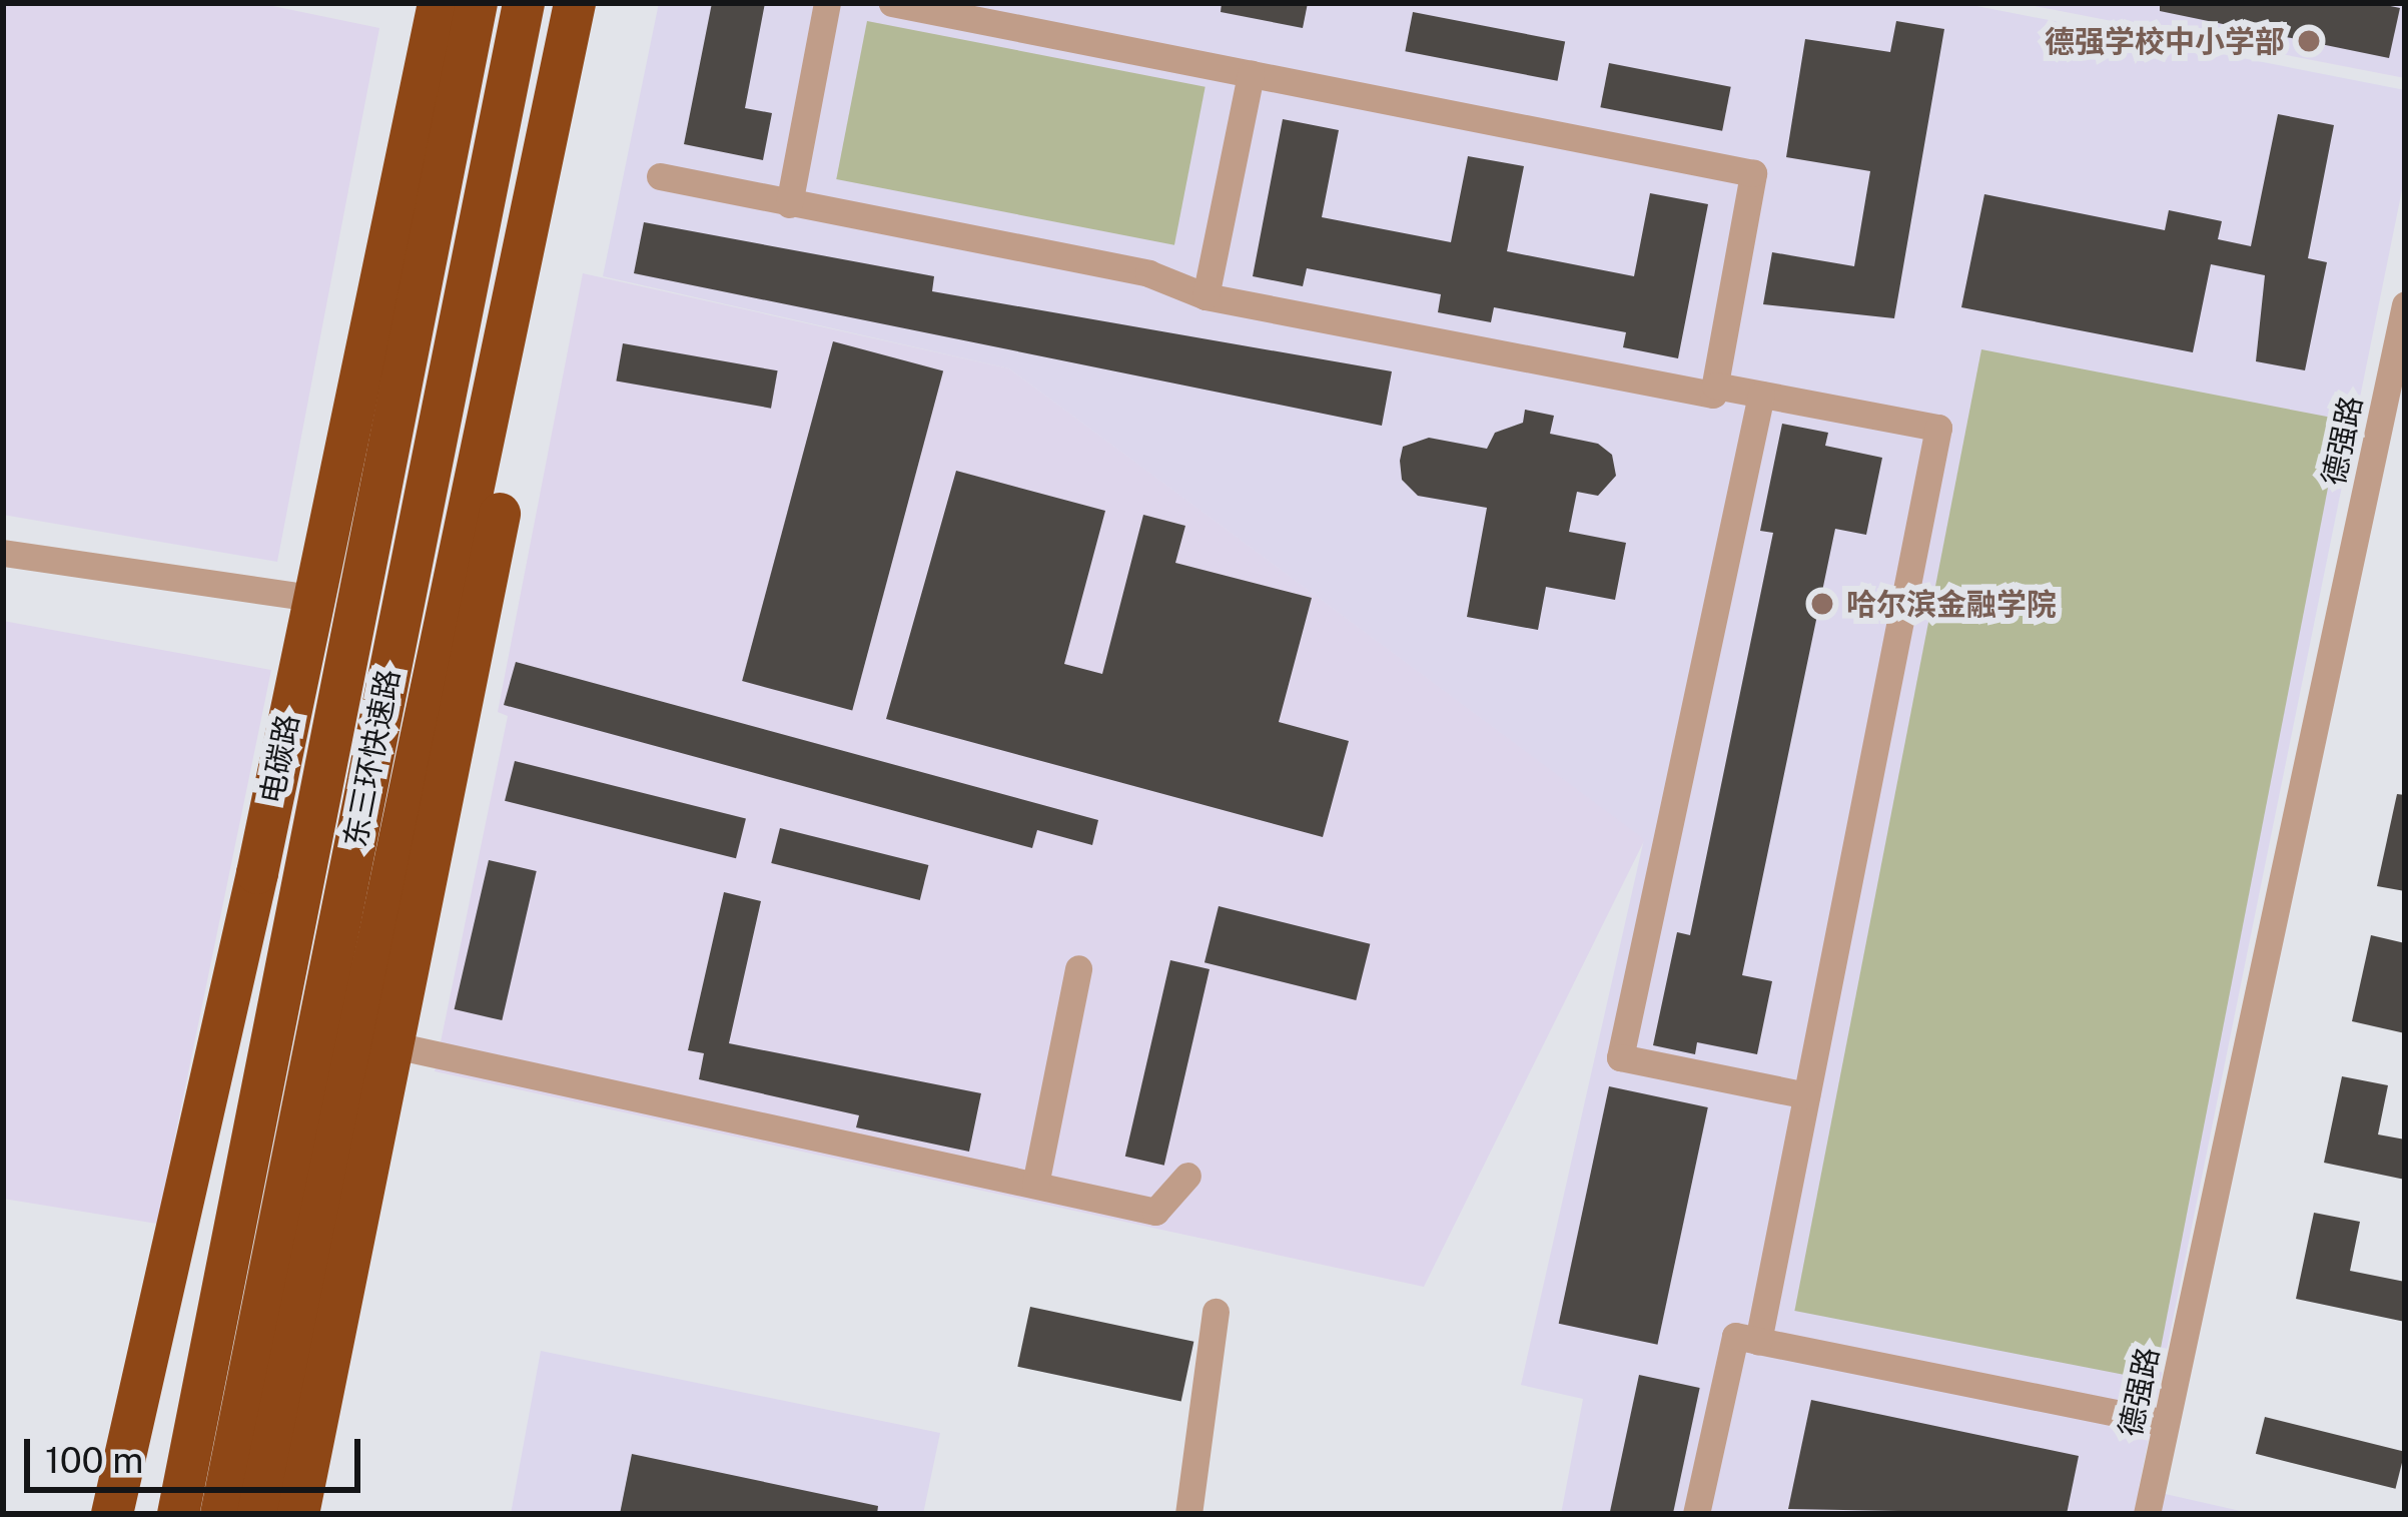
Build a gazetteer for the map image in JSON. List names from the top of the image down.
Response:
{
  "streets": {
    "highway": ["东三环快速路", "电碳路"],
    "street": ["德强路"]
  },
  "places": ["德强学校中小学部", "哈尔滨金融学院"],
  "scale_bar": "100 m"
}
